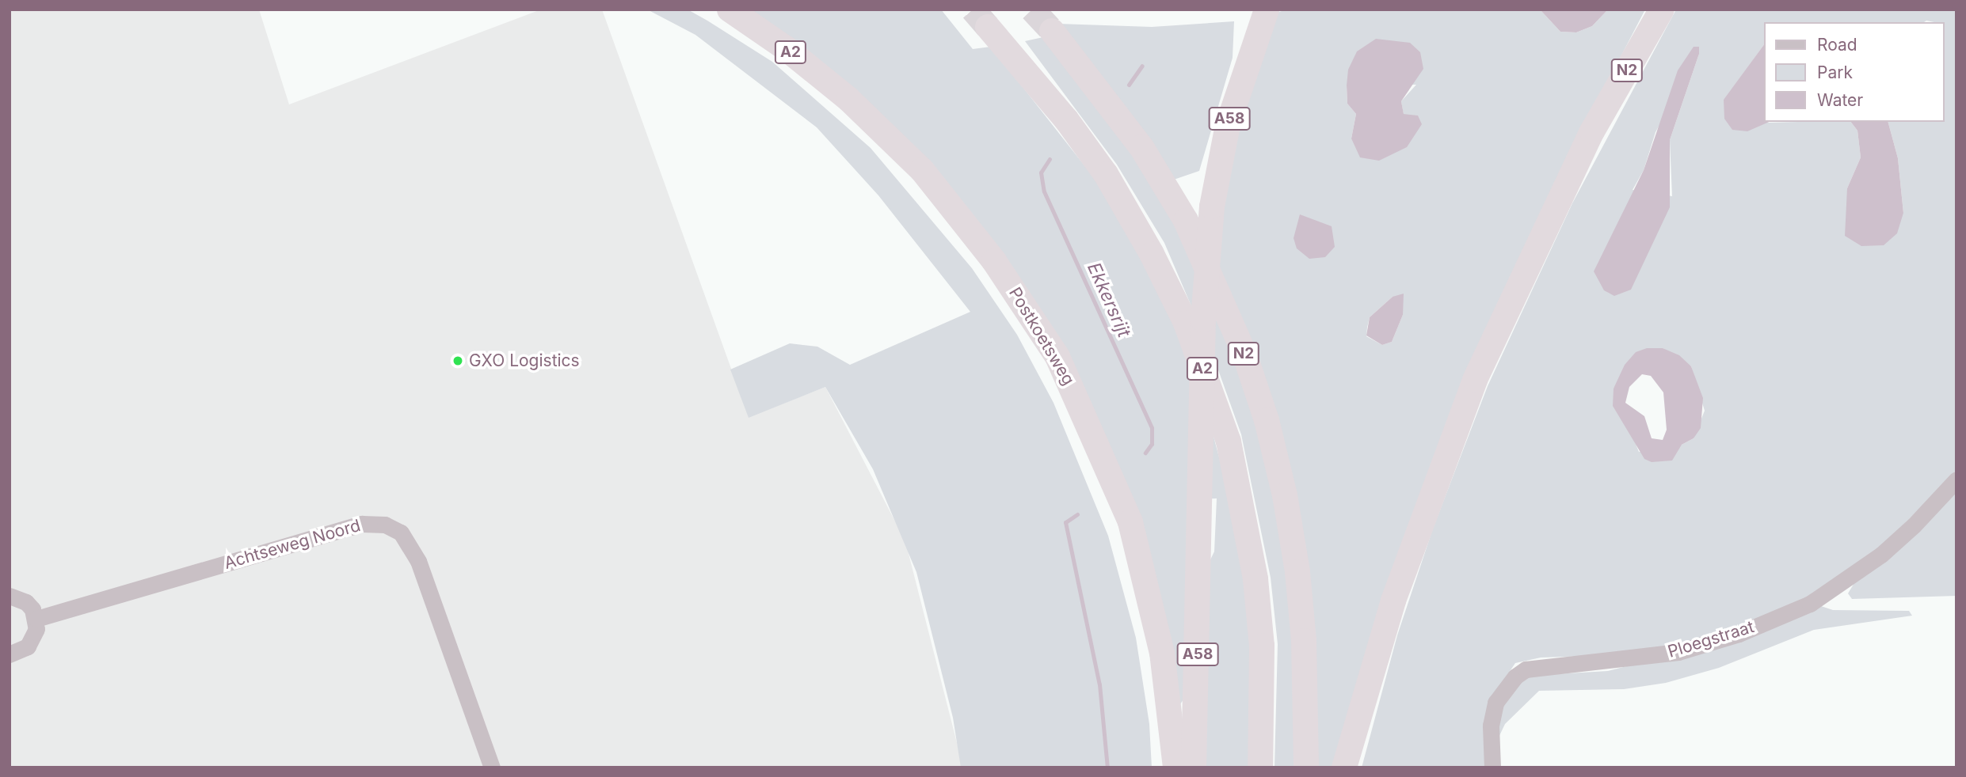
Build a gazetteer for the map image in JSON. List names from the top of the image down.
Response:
{
  "streets": {
    "highway": [
      "A2",
      "N2",
      "A58",
      "Postkoetsweg"
    ],
    "street": ["Achtseweg Noord", "Ploegstraat"]
  },
  "water": ["Ekkersrijt"],
  "places": ["GXO Logistics"],
  "legend": ["Road", "Park", "Water"]
}
